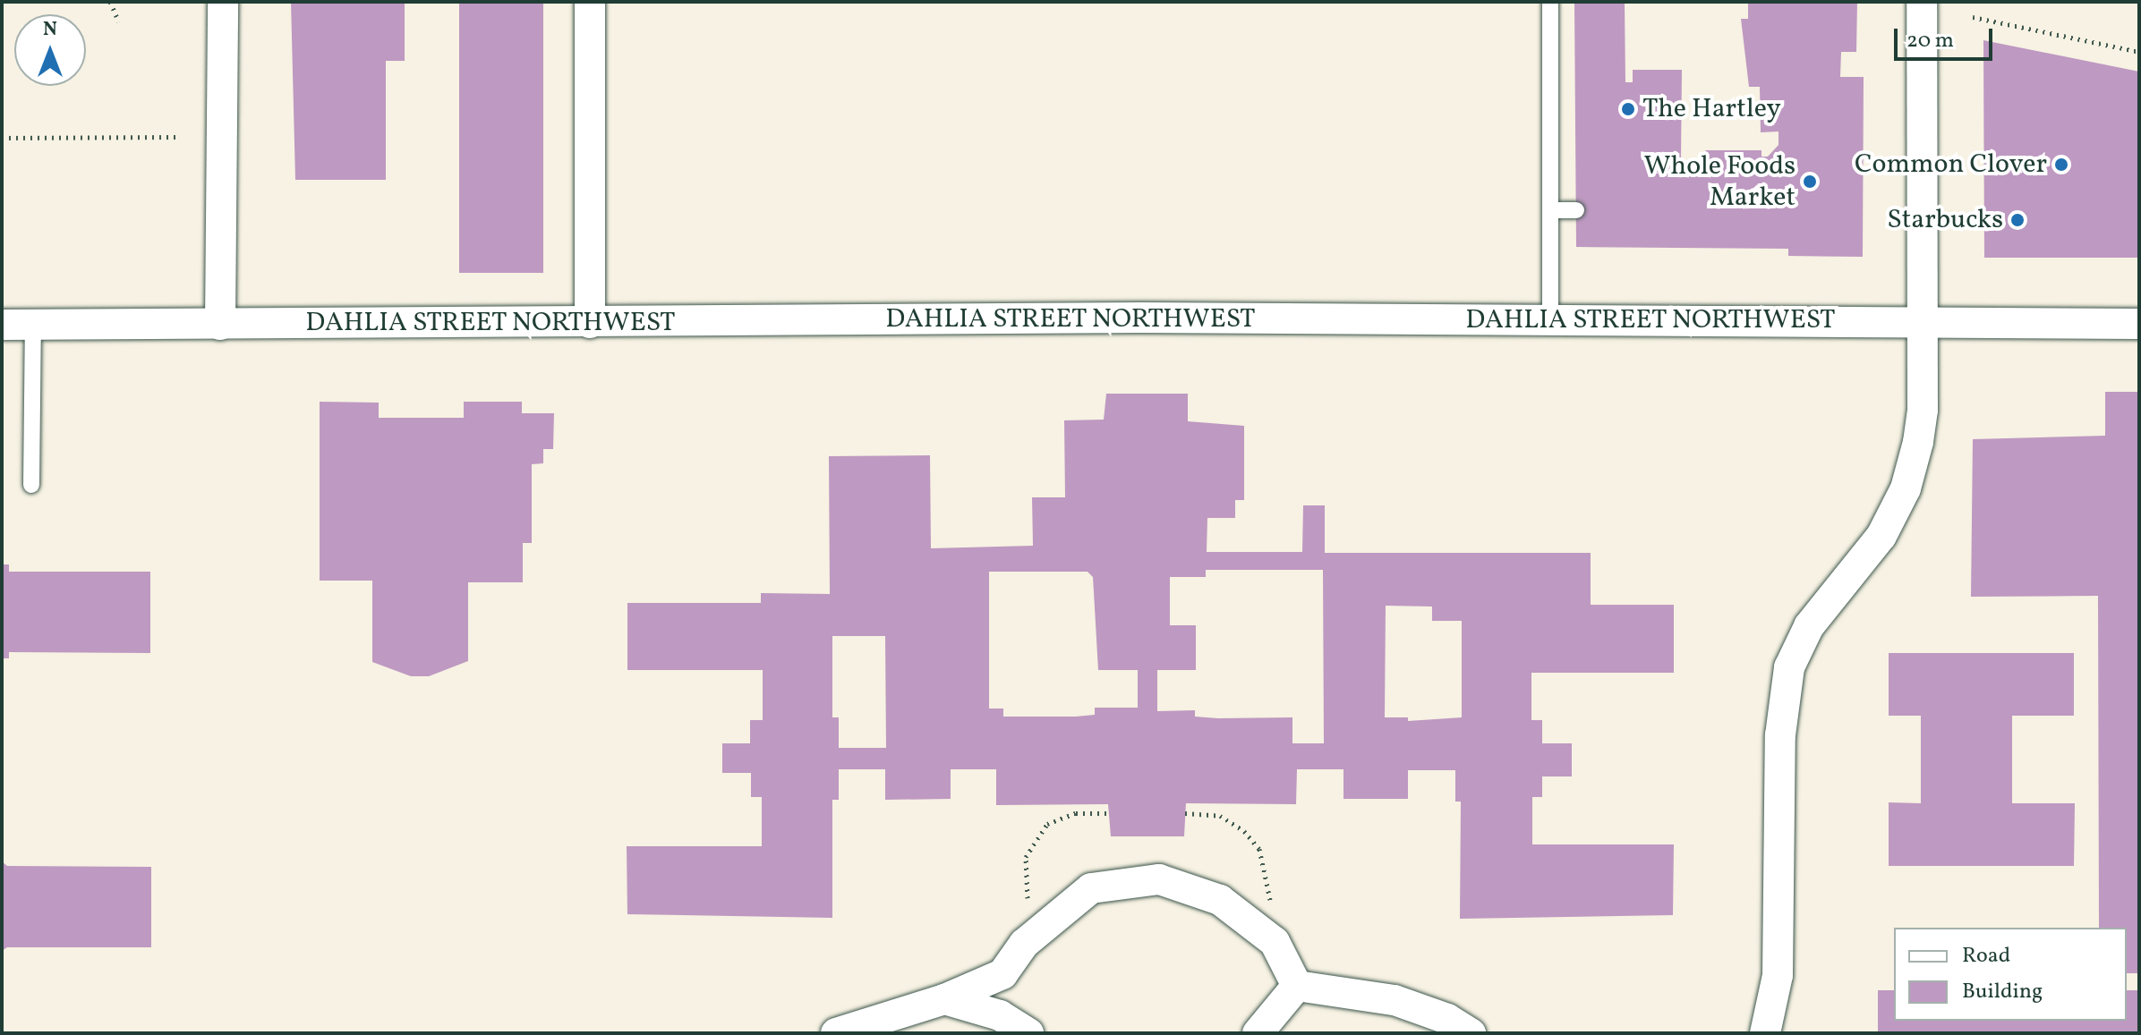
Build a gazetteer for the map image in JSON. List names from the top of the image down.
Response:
{
  "streets": {
    "street": ["DAHLIA STREET NORTHWEST"]
  },
  "places": [
    "The Hartley",
    "Common Clover",
    "Whole Foods Market",
    "Starbucks"
  ],
  "legend": ["Road", "Building"],
  "scale_bar": "20 m",
  "north": "top"
}
